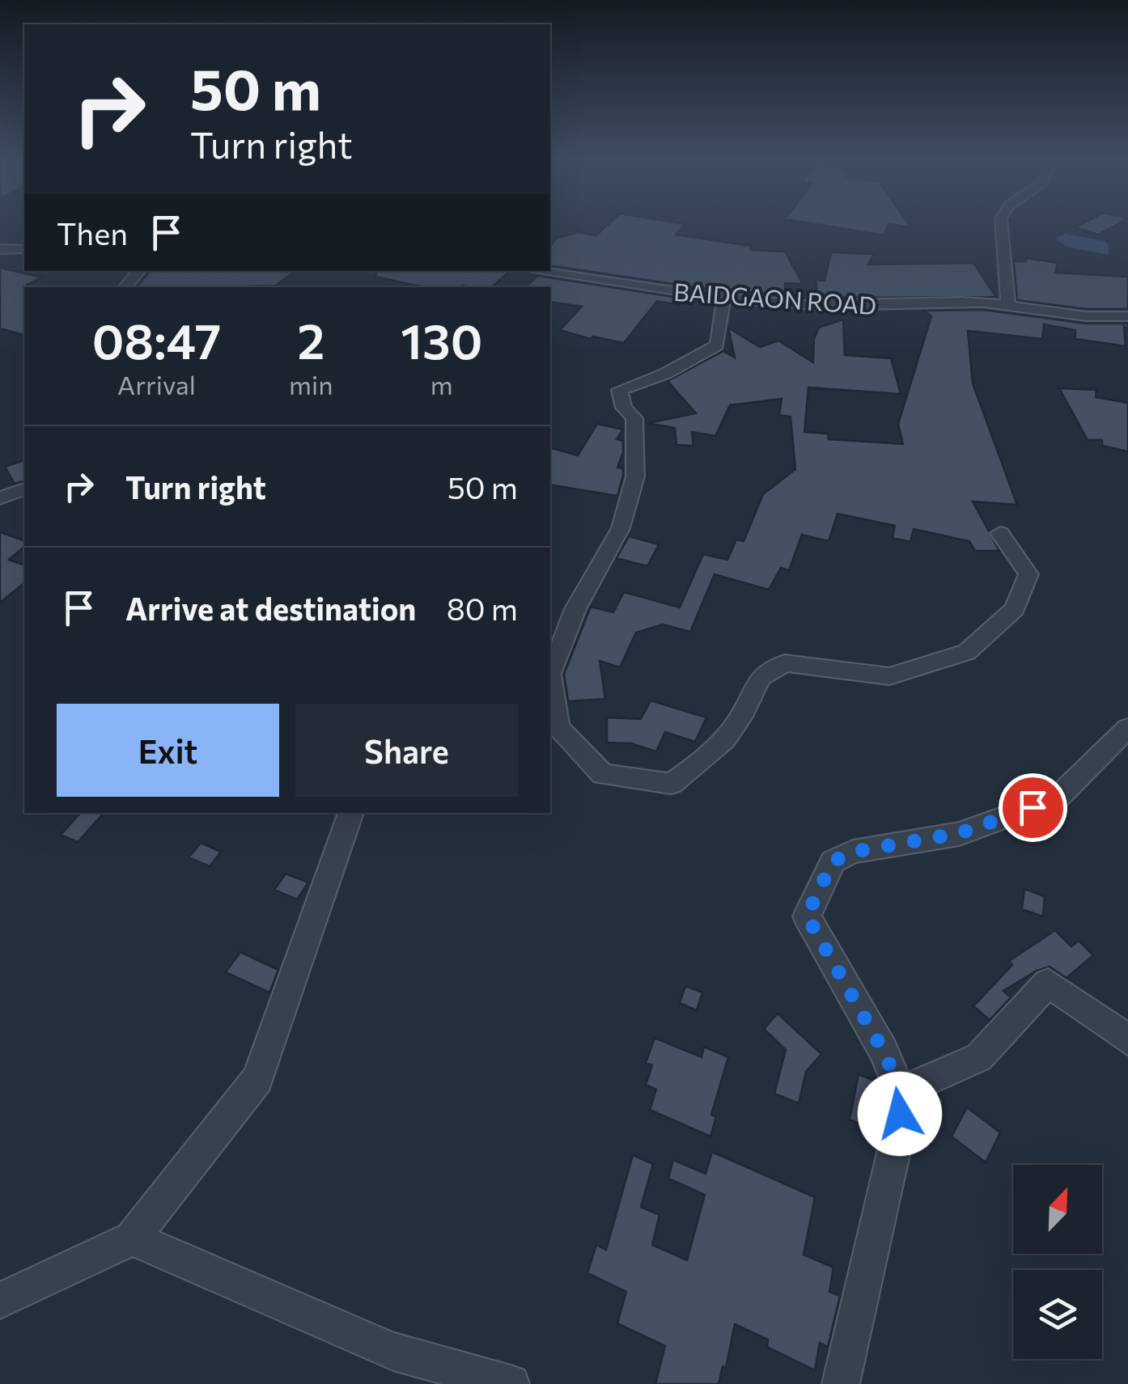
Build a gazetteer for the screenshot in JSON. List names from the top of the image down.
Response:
{
  "streets": {
    "street": ["BAIDGAON ROAD"]
  },
  "north": "top right",
  "page": {
    "turn": ["50 m", "Turn right"],
    "then": "Then",
    "eta": [
      "08:47",
      "Arrival",
      "2",
      "min",
      "130",
      "m"
    ],
    "list": [
      {
        "name": "Turn right",
        "value": "50 m"
      },
      {
        "name": "Arrive at destination",
        "value": "80 m"
      }
    ],
    "buttons": ["Exit", "Share"]
  }
}
